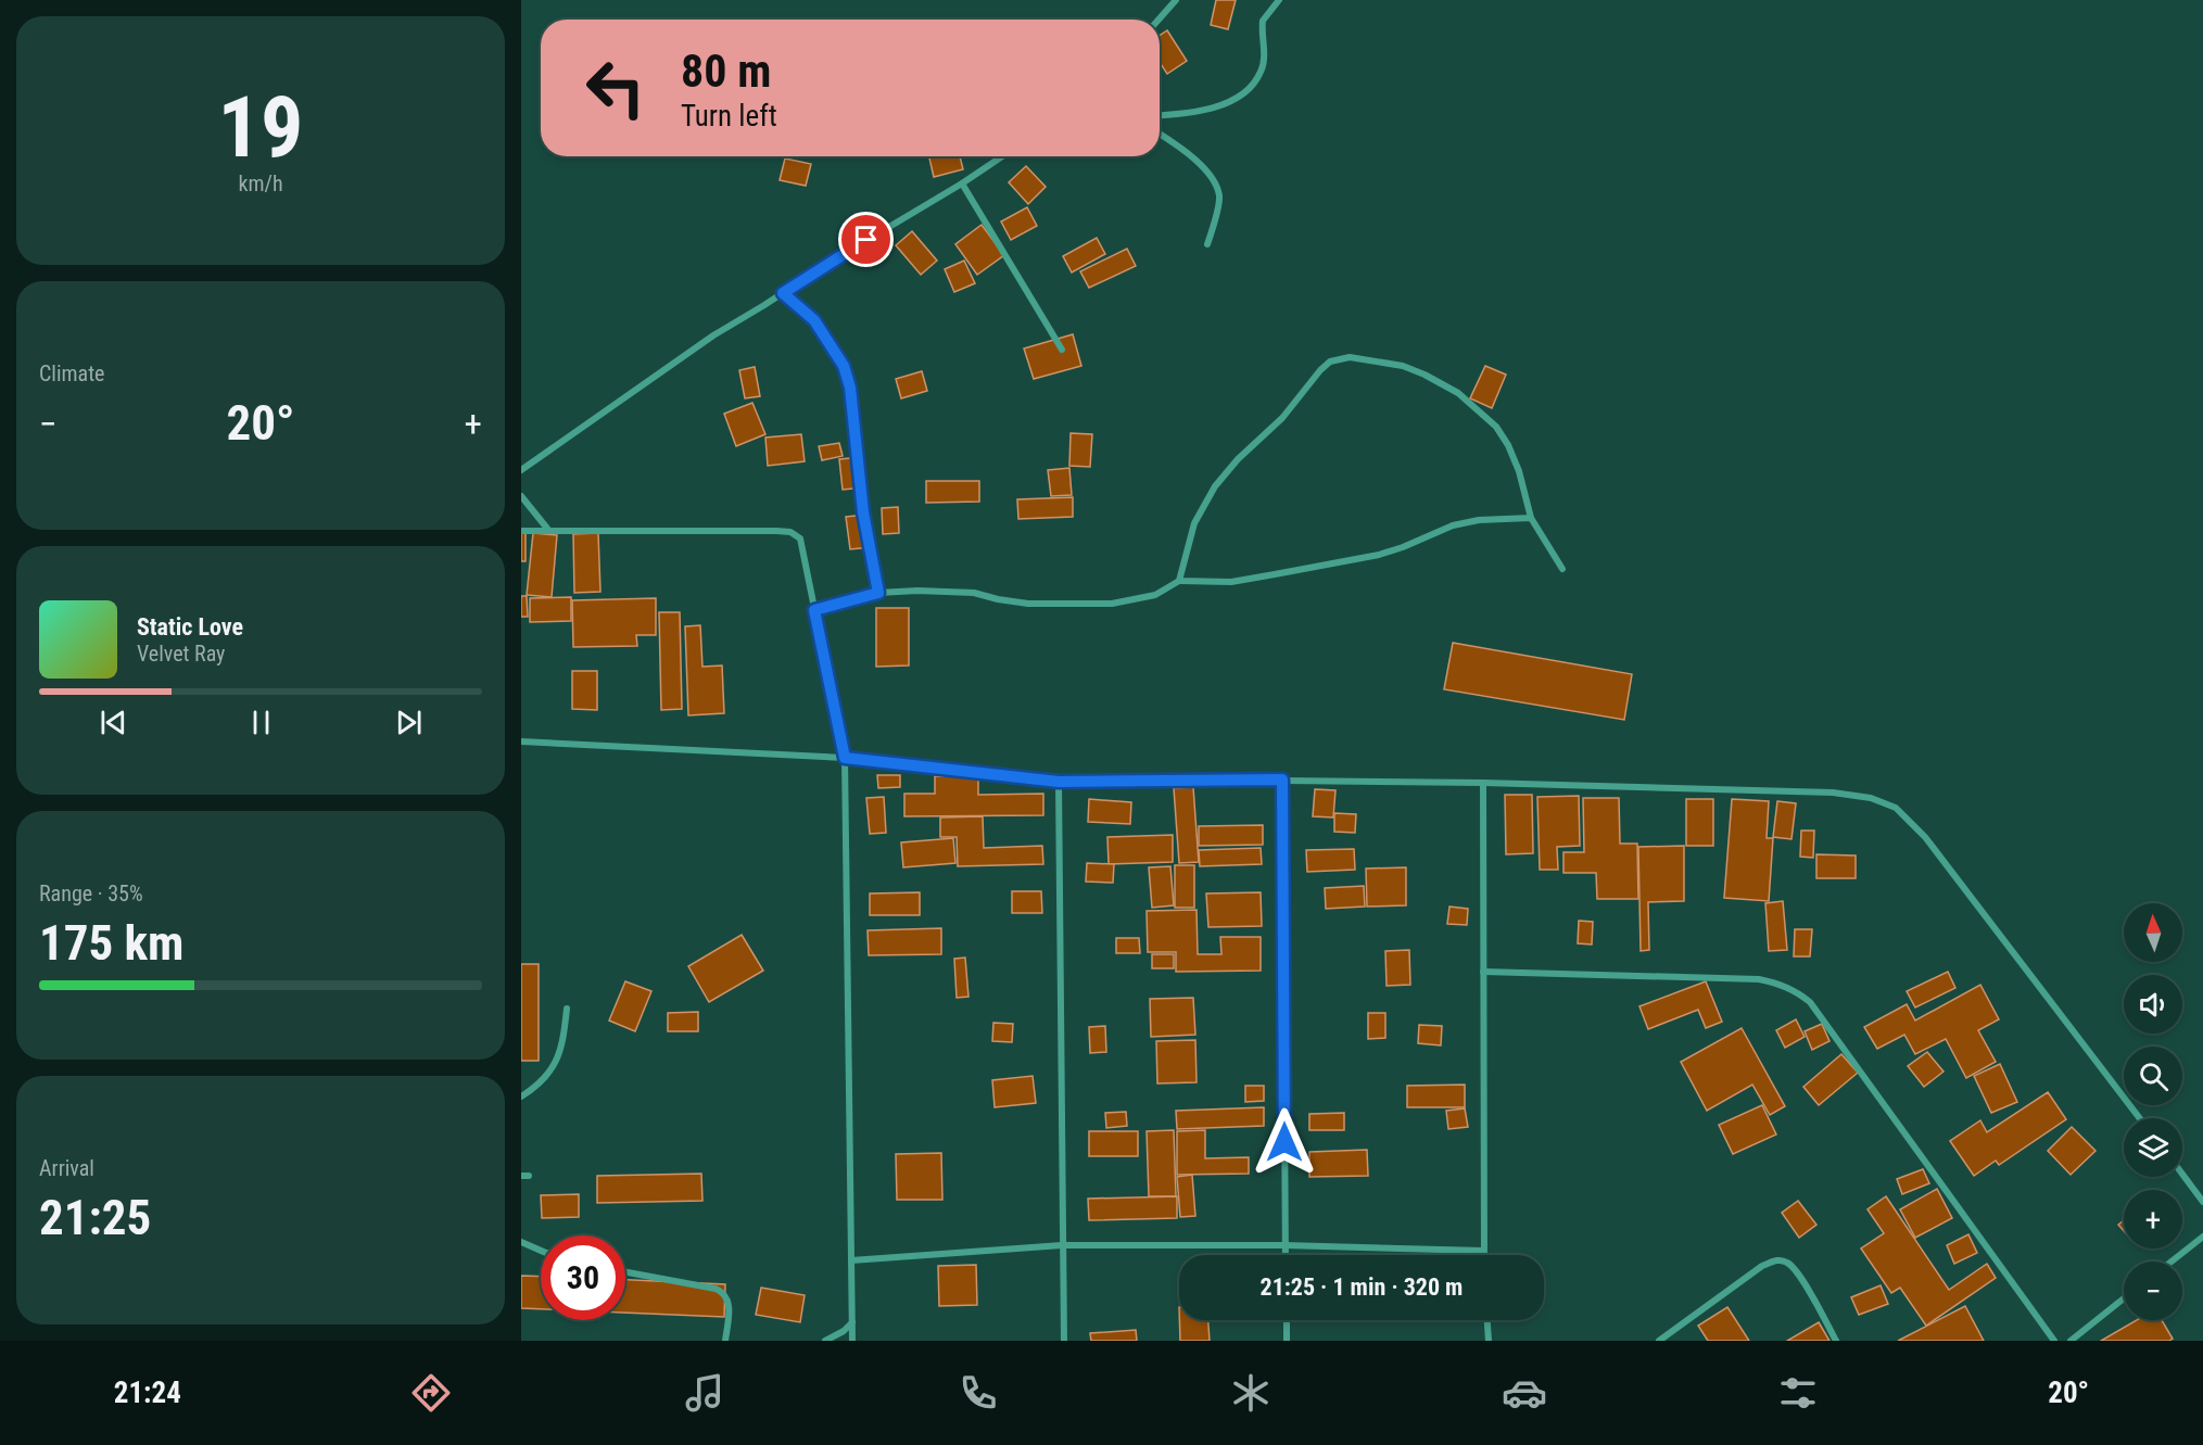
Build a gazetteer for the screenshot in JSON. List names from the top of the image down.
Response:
{
  "north": "top",
  "page": {
    "tile": [
      ["19", "km/h"],
      "Climate",
      ["Range · 35%", "175 km"],
      ["Arrival", "21:25"]
    ],
    "turn": ["80 m", "Turn left"],
    "heat": ["−", "20°", "+"],
    "song": ["Static Love", "Velvet Ray"],
    "map_buttons": ["+", "−"],
    "limit": "30",
    "trip": "21:25 · 1 min · 320 m",
    "tabs": ["21:24", "20°"]
  }
}
